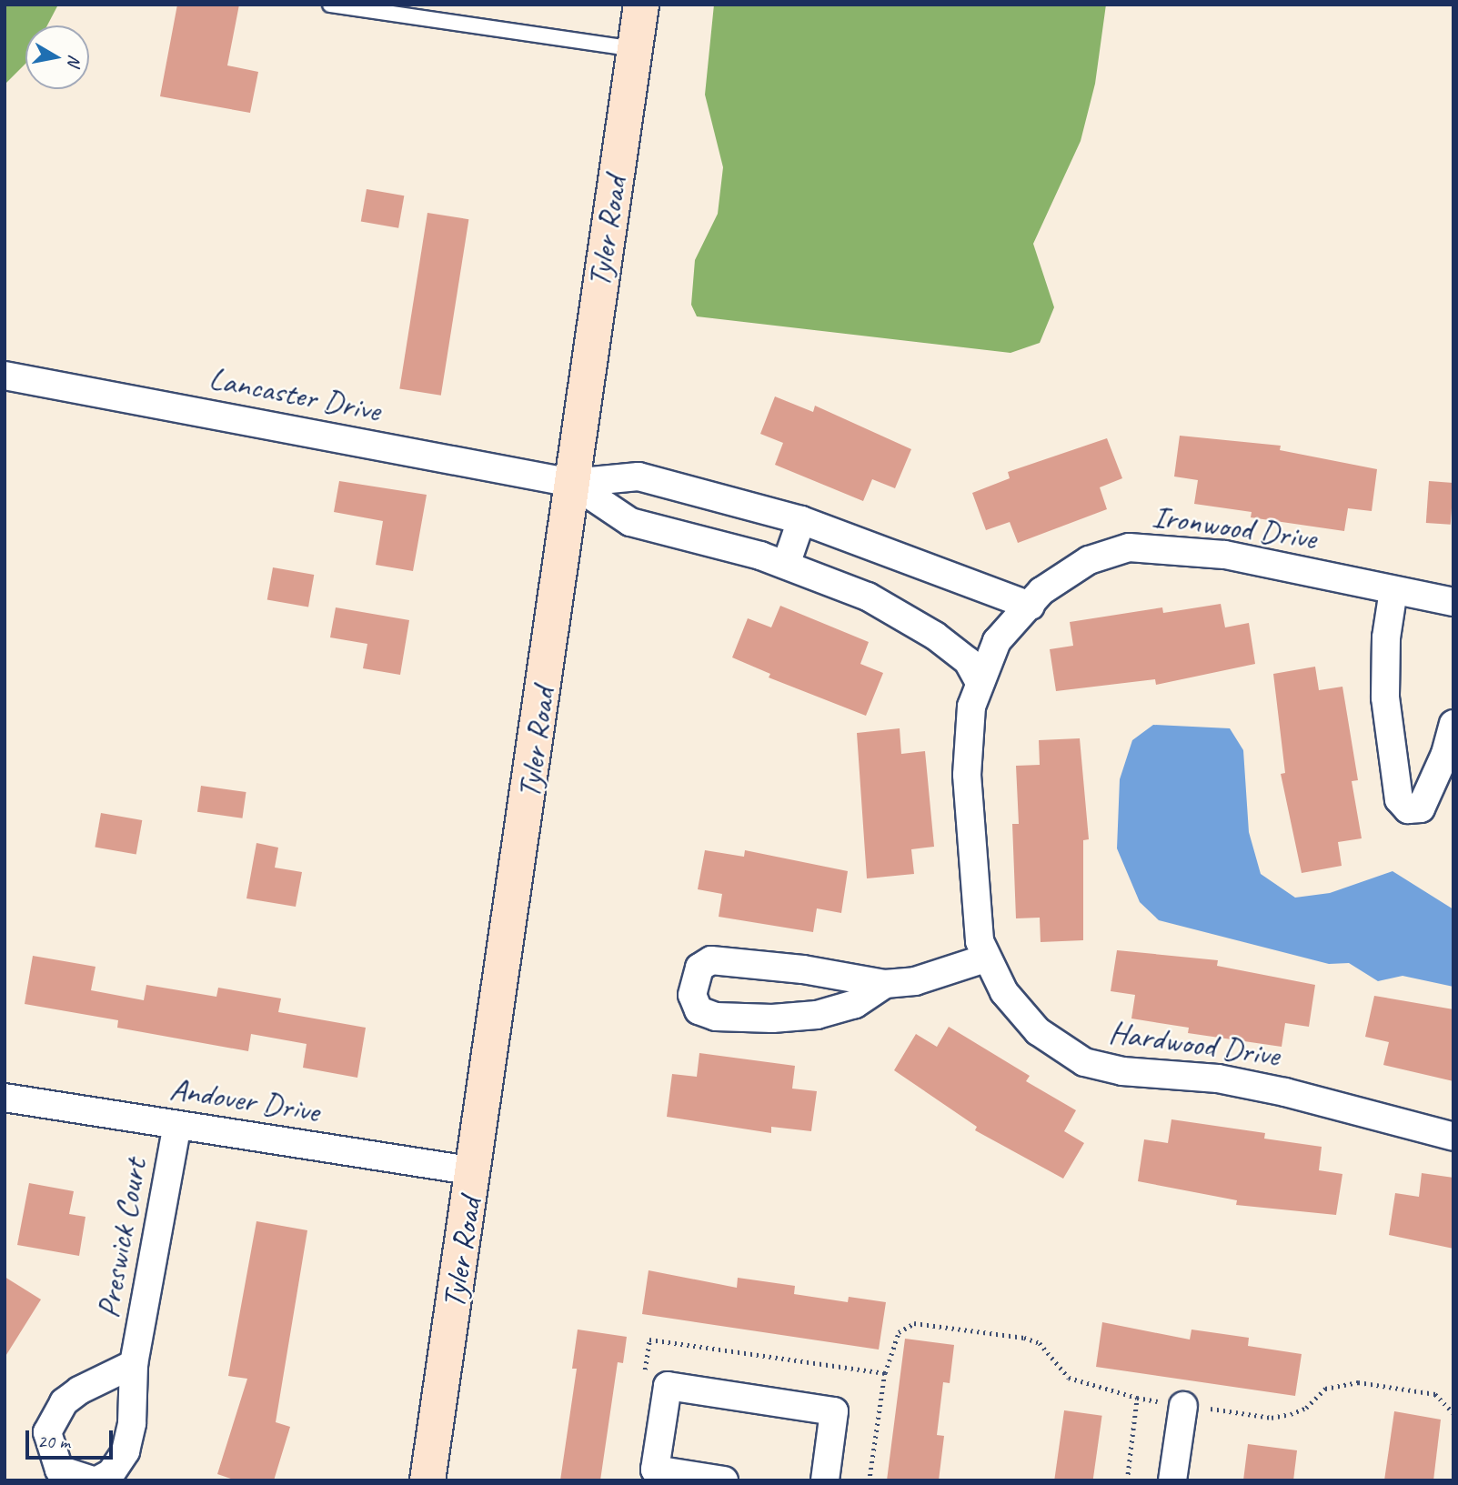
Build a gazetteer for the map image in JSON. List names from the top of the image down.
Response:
{
  "streets": {
    "street": [
      "Tyler Road",
      "Lancaster Drive",
      "Ironwood Drive",
      "Hardwood Drive",
      "Andover Drive",
      "Preswick Court"
    ]
  },
  "crossings": [
    ["Tyler Road", "Lancaster Drive"],
    ["Tyler Road", "Andover Drive"],
    ["Ironwood Drive", "Hardwood Drive"],
    ["Andover Drive", "Preswick Court"]
  ],
  "scale_bar": "20 m",
  "north": "right"
}
